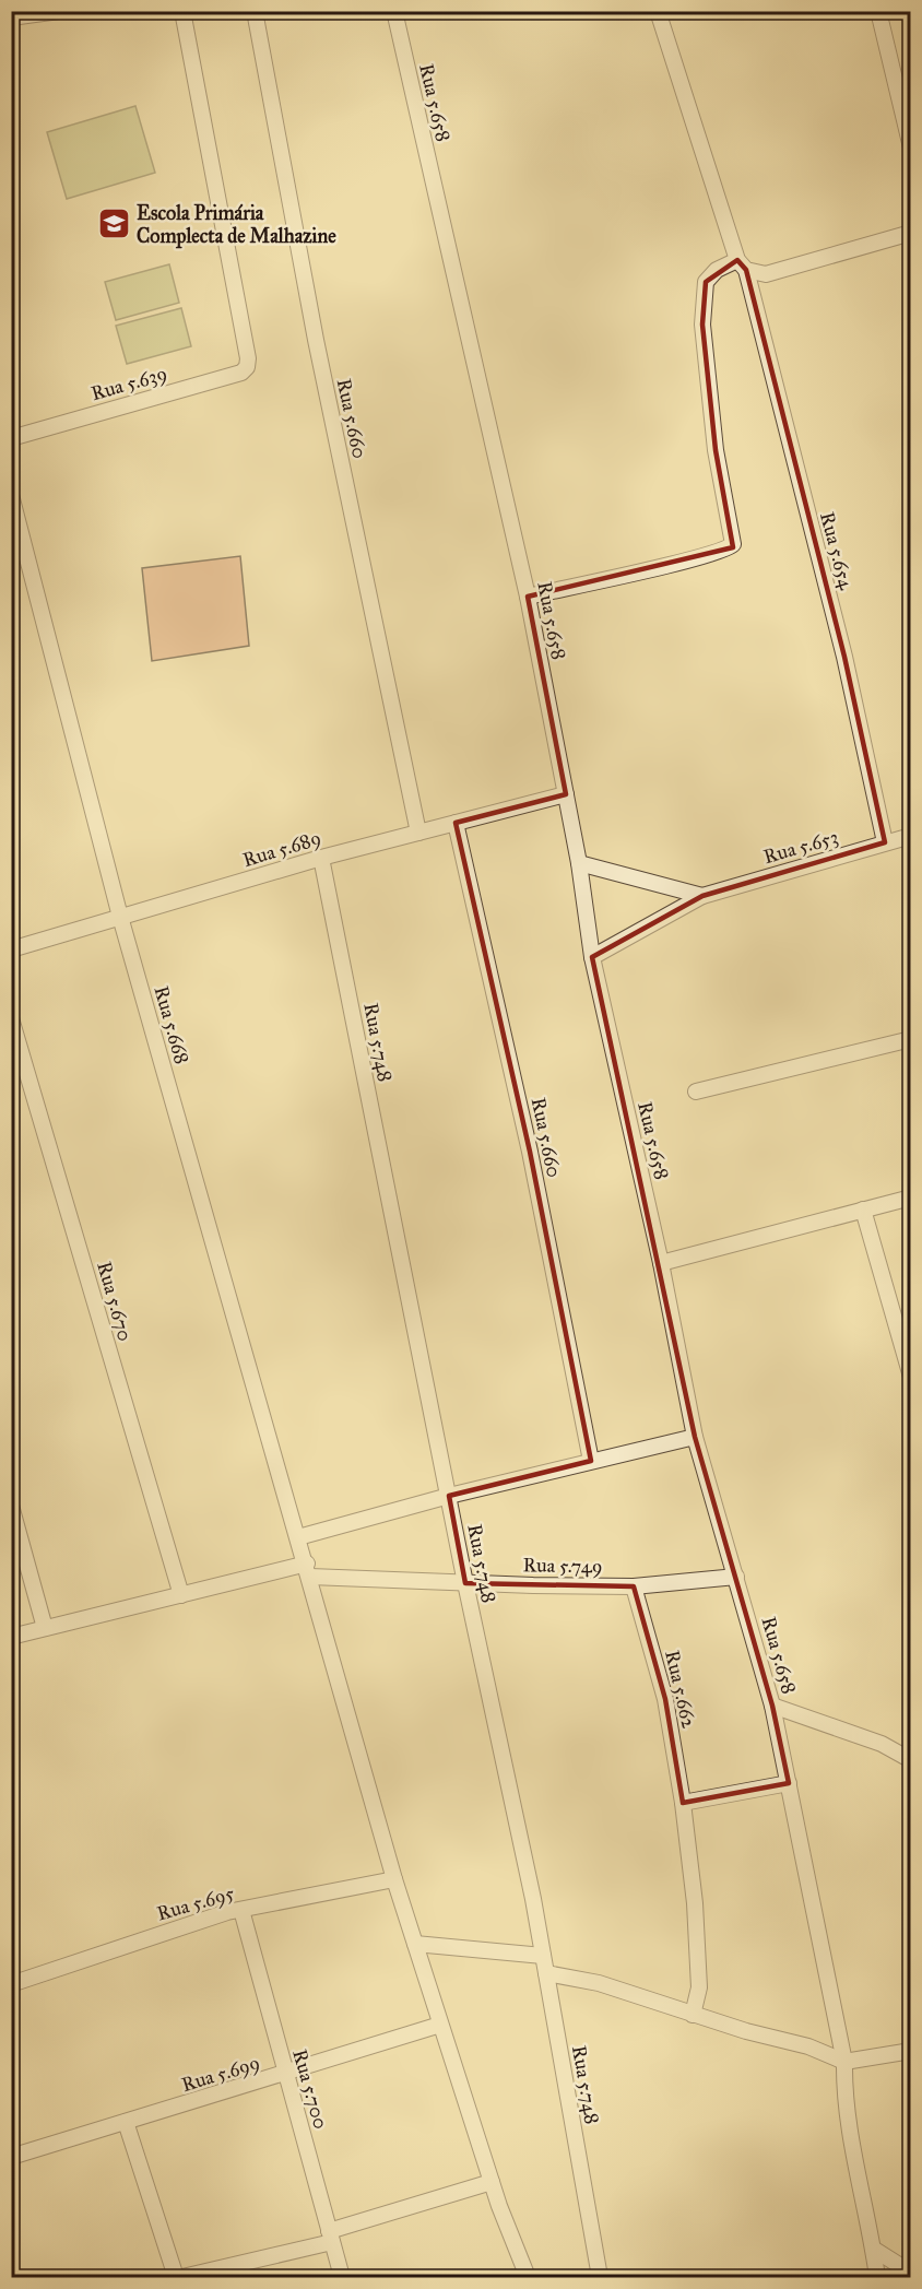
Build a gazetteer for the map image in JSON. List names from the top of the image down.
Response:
{
  "streets": {
    "street": [
      "Rua 5.658",
      "Rua 5.639",
      "Rua 5.660",
      "Rua 5.654",
      "Rua 5.653",
      "Rua 5.689",
      "Rua 5.668",
      "Rua 5.748",
      "Rua 5.670",
      "Rua 5.749",
      "Rua 5.662",
      "Rua 5.695",
      "Rua 5.699",
      "Rua 5.700"
    ]
  },
  "crossings": [
    ["Rua 5.658", "Rua 5.653"],
    ["Rua 5.658", "Rua 5.689"],
    ["Rua 5.658", "Rua 5.749"],
    ["Rua 5.660", "Rua 5.689"],
    ["Rua 5.654", "Rua 5.653"],
    ["Rua 5.689", "Rua 5.668"],
    ["Rua 5.689", "Rua 5.748"],
    ["Rua 5.668", "Rua 5.749"],
    ["Rua 5.748", "Rua 5.749"],
    ["Rua 5.670", "Rua 5.749"],
    ["Rua 5.749", "Rua 5.662"],
    ["Rua 5.695", "Rua 5.700"],
    ["Rua 5.699", "Rua 5.700"]
  ],
  "places": {
    "school or university": ["Escola Primária Complecta de Malhazine"]
  }
}
